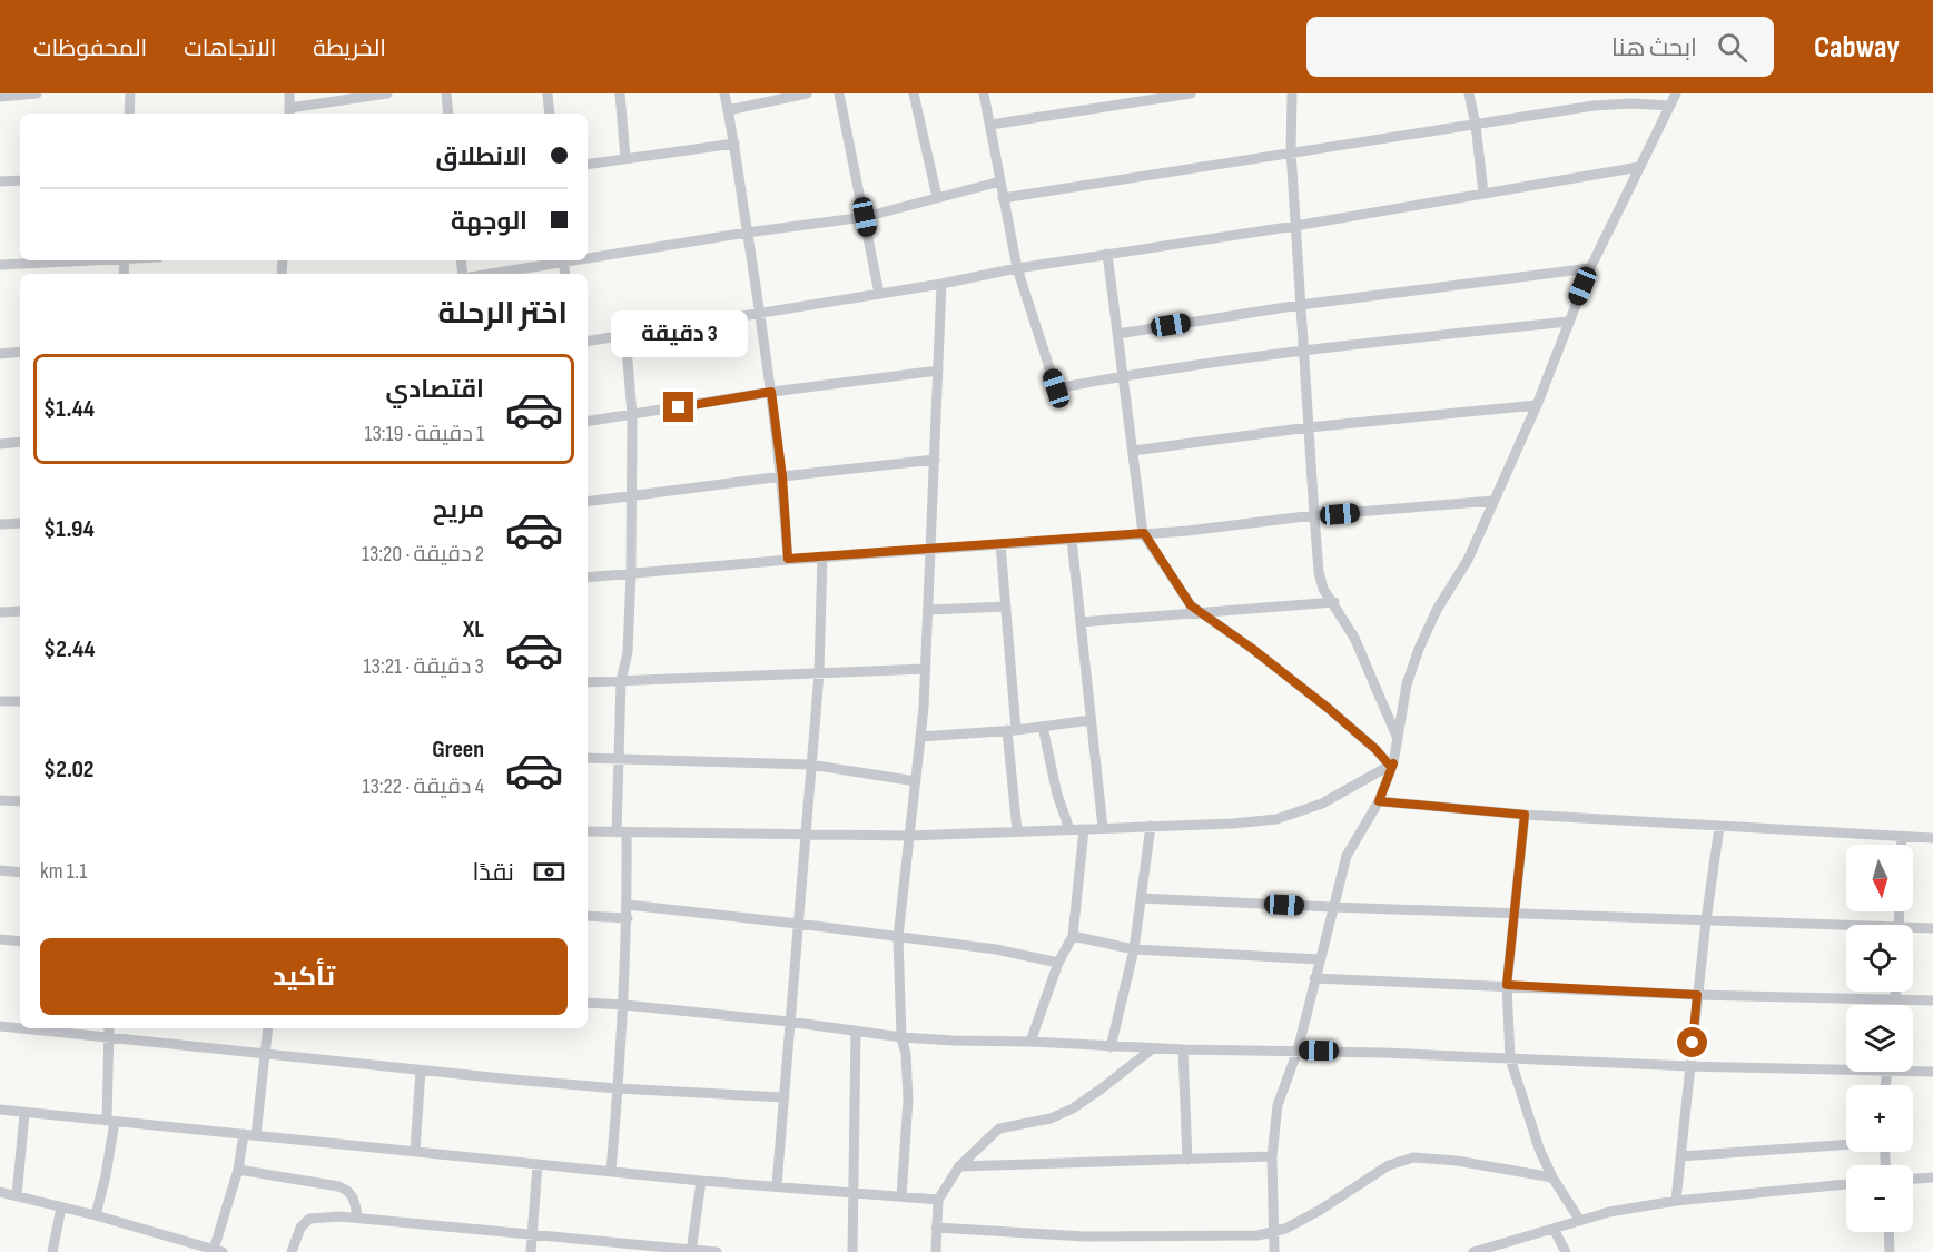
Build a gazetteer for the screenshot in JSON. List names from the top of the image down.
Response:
{
  "north": "bottom",
  "page": {
    "header": "Cabway",
    "search": "ابحث هنا",
    "nav": ["الخريطة", "الاتجاهات", "المحفوظات"],
    "banner": ["الانطلاق", "الوجهة"],
    "heading": "اختر الرحلة",
    "bubble": "3 دقيقة",
    "list": [
      {
        "name": "اقتصادي",
        "note": "1 دقيقة · 13:19",
        "value": "$1.44"
      },
      {
        "name": "مريح",
        "note": "2 دقيقة · 13:20",
        "value": "$1.94"
      },
      {
        "name": "XL",
        "note": "3 دقيقة · 13:21",
        "value": "$2.44"
      },
      {
        "name": "Green",
        "note": "4 دقيقة · 13:22",
        "value": "$2.02"
      }
    ],
    "pay": ["نقدًا", "1.1 km"],
    "map_buttons": ["+", "−"],
    "buttons": "تأكيد"
  }
}
